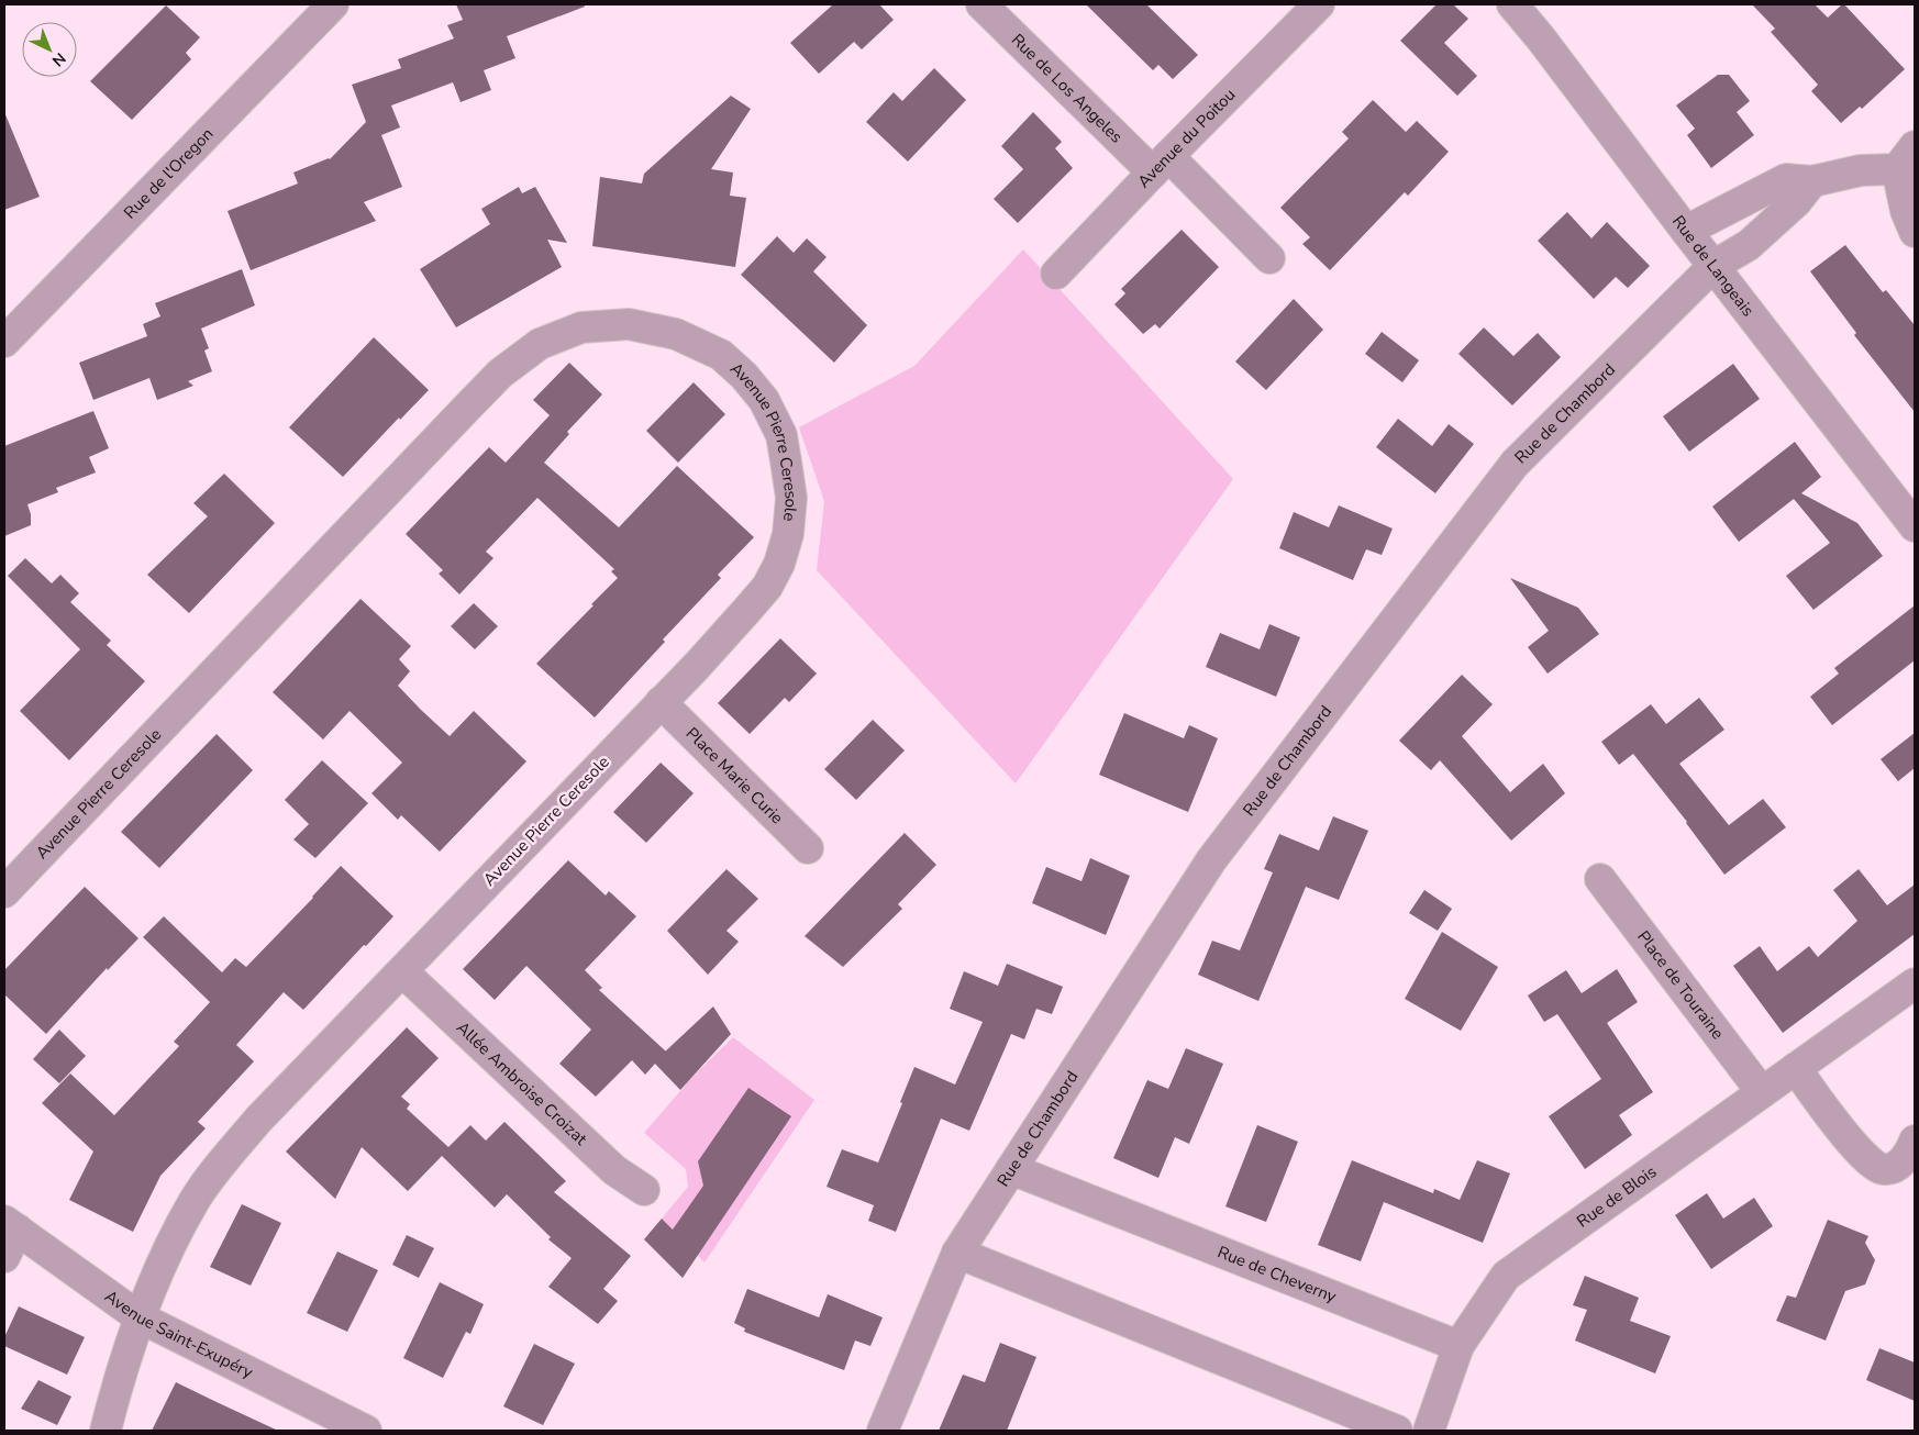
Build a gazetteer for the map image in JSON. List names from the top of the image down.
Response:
{
  "streets": {
    "street": [
      "Rue de Los Angeles",
      "Avenue du Poitou",
      "Rue de l'Oregon",
      "Rue de Langeais",
      "Rue de Chambord",
      "Avenue Pierre Ceresole",
      "Place Marie Curie",
      "Place de Touraine",
      "Allée Ambroise Croizat",
      "Rue de Blois",
      "Rue de Cheverny",
      "Avenue Saint-Exupéry"
    ]
  },
  "crossings": [
    ["Rue de Los Angeles", "Avenue du Poitou"],
    ["Rue de Langeais", "Rue de Chambord"],
    ["Rue de Chambord", "Rue de Cheverny"],
    ["Avenue Pierre Ceresole", "Place Marie Curie"],
    ["Avenue Pierre Ceresole", "Allée Ambroise Croizat"],
    ["Avenue Pierre Ceresole", "Avenue Saint-Exupéry"],
    ["Place de Touraine", "Rue de Blois"],
    ["Rue de Blois", "Rue de Cheverny"]
  ],
  "north": "bottom right"
}
